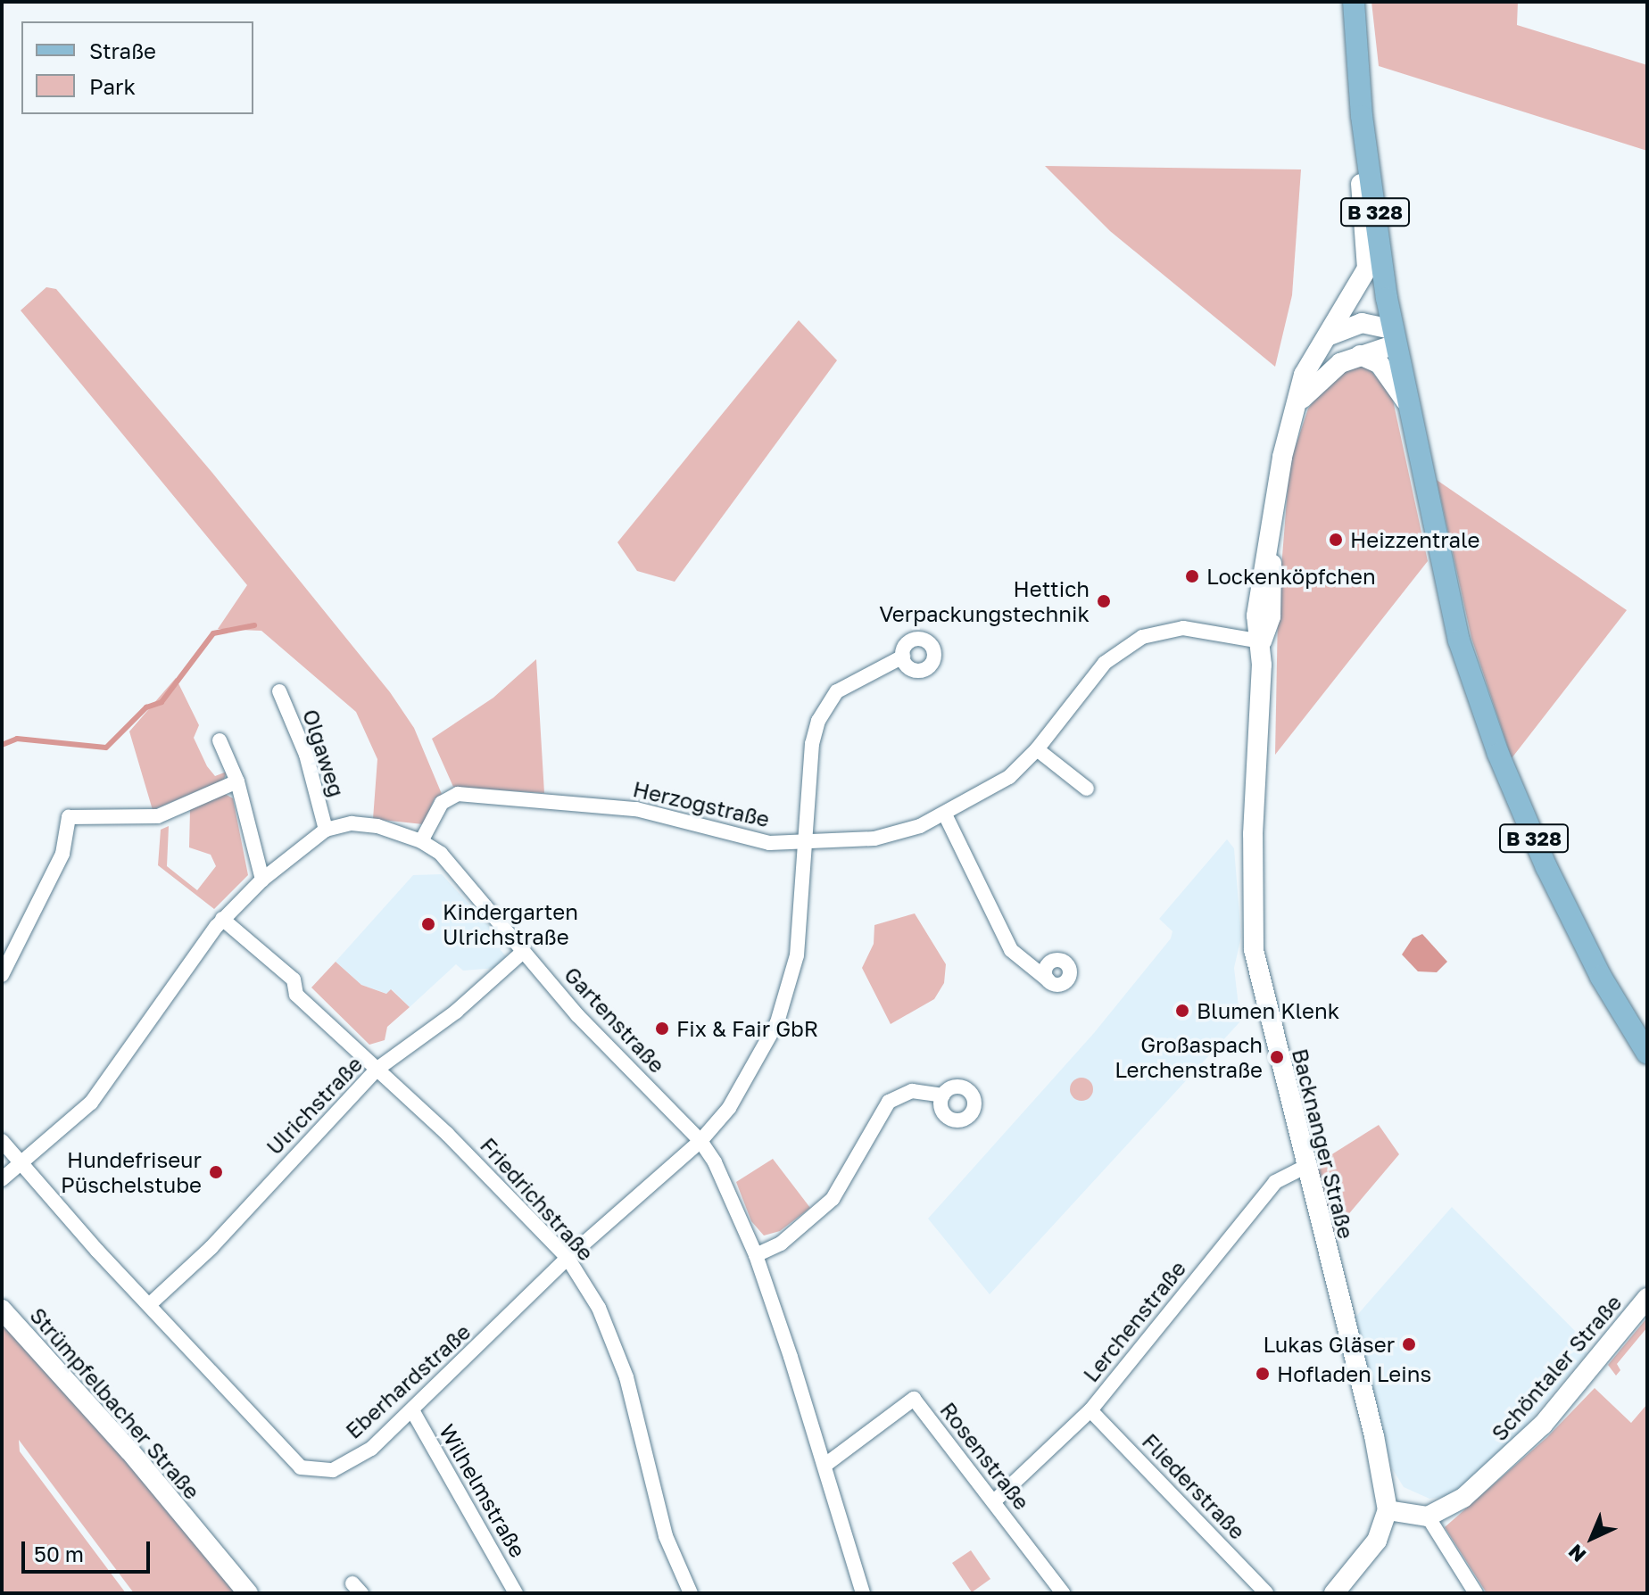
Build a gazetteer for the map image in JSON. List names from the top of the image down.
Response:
{
  "streets": {
    "main road": ["B 328"],
    "street": [
      "Olgaweg",
      "Herzogstraße",
      "Gartenstraße",
      "Ulrichstraße",
      "Backnanger Straße",
      "Friedrichstraße",
      "Lerchenstraße",
      "Schöntaler Straße",
      "Eberhardstraße",
      "Strümpfelbacher Straße",
      "Rosenstraße",
      "Fliederstraße",
      "Wilhelmstraße"
    ]
  },
  "crossings": [
    ["B 328", "Backnanger Straße"],
    ["Olgaweg", "Gartenstraße"],
    ["Herzogstraße", "Gartenstraße"],
    ["Herzogstraße", "Backnanger Straße"],
    ["Herzogstraße", "Eberhardstraße"],
    ["Gartenstraße", "Ulrichstraße"],
    ["Gartenstraße", "Friedrichstraße"],
    ["Gartenstraße", "Eberhardstraße"],
    ["Gartenstraße", "Rosenstraße"],
    ["Ulrichstraße", "Friedrichstraße"],
    ["Ulrichstraße", "Eberhardstraße"],
    ["Backnanger Straße", "Lerchenstraße"],
    ["Friedrichstraße", "Eberhardstraße"],
    ["Lerchenstraße", "Rosenstraße"],
    ["Lerchenstraße", "Fliederstraße"],
    ["Eberhardstraße", "Wilhelmstraße"]
  ],
  "places": [
    "Heizzentrale",
    "Lockenköpfchen",
    "Hettich Verpackungstechnik",
    "Kindergarten Ulrichstraße",
    "Blumen Klenk",
    "Fix & Fair GbR",
    "Großaspach Lerchenstraße",
    "Hundefriseur Püschelstube",
    "Lukas Gläser",
    "Hofladen Leins"
  ],
  "legend": ["Straße", "Park"],
  "scale_bar": "50 m",
  "north": "bottom left"
}
